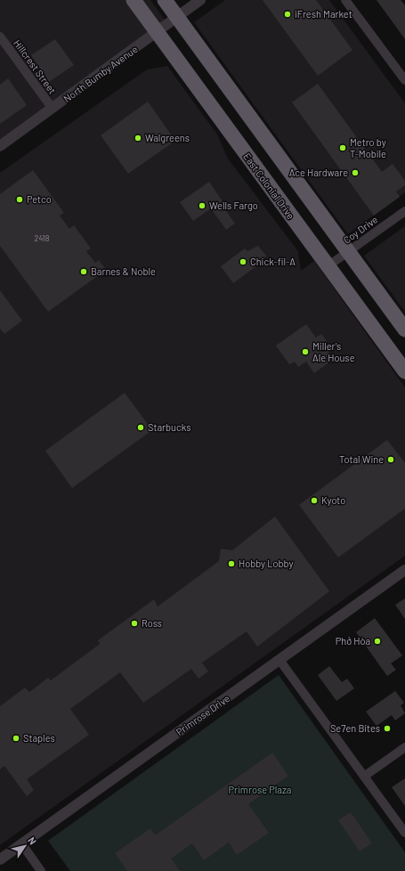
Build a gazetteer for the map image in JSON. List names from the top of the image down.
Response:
{
  "streets": {
    "highway": ["East Colonial Drive"],
    "street": [
      "Hillcrest Street",
      "North Bumby Avenue",
      "Coy Drive",
      "Primrose Drive"
    ]
  },
  "crossings": [
    ["Hillcrest Street", "North Bumby Avenue"],
    ["North Bumby Avenue", "East Colonial Drive"],
    ["East Colonial Drive", "Coy Drive"]
  ],
  "parks": ["Primrose Plaza"],
  "places": [
    "iFresh Market",
    "Walgreens",
    "Metro by T-Mobile",
    "Ace Hardware",
    "Petco",
    "Wells Fargo",
    "Chick-fil-A",
    "Barnes & Noble",
    "Miller's Ale House",
    "Starbucks",
    "Total Wine",
    "Kyoto",
    "Hobby Lobby",
    "Ross",
    "Phở Hòa",
    "Se7en Bites",
    "Staples"
  ],
  "house_numbers": ["2418"],
  "north": "top right"
}
